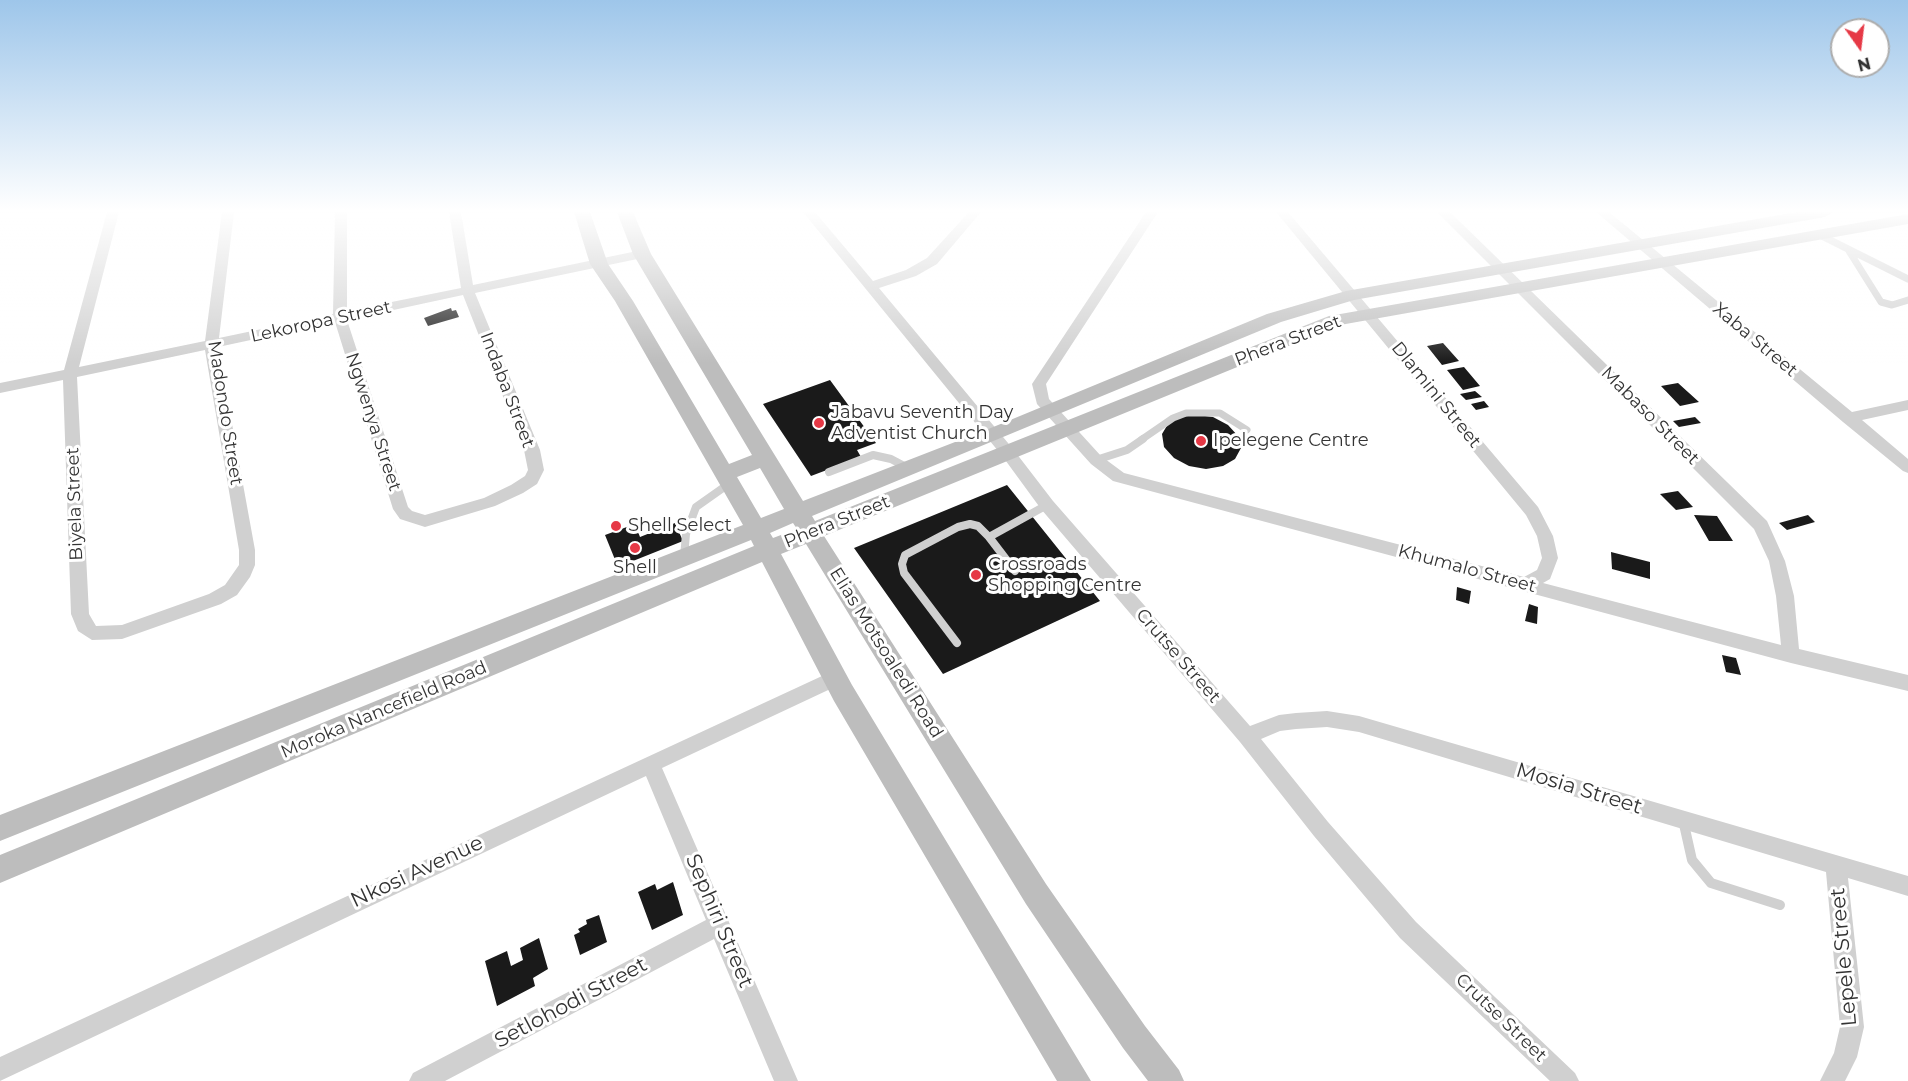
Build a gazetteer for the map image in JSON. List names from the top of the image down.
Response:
{
  "streets": {
    "main road": ["Phera Street", "Elias Motsoaledi Road", "Moroka Nancefield Road"],
    "street": [
      "Lekoropa Street",
      "Xaba Street",
      "Indaba Street",
      "Dlamini Street",
      "Madondo Street",
      "Mabaso Street",
      "Ngwenya Street",
      "Biyela Street",
      "Khumalo Street",
      "Crutse Street",
      "Mosia Street",
      "Nkosi Avenue",
      "Sephiri Street",
      "Lepele Street",
      "Setlohodi Street"
    ]
  },
  "crossings": [
    ["Lekoropa Street", "Indaba Street"],
    ["Lekoropa Street", "Madondo Street"],
    ["Lekoropa Street", "Ngwenya Street"],
    ["Lekoropa Street", "Biyela Street"],
    ["Xaba Street", "Phera Street"],
    ["Phera Street", "Dlamini Street"],
    ["Phera Street", "Mabaso Street"],
    ["Phera Street", "Khumalo Street"],
    ["Phera Street", "Elias Motsoaledi Road"],
    ["Phera Street", "Crutse Street"],
    ["Phera Street", "Moroka Nancefield Road"],
    ["Indaba Street", "Ngwenya Street"],
    ["Dlamini Street", "Khumalo Street"],
    ["Madondo Street", "Biyela Street"],
    ["Mabaso Street", "Khumalo Street"],
    ["Crutse Street", "Mosia Street"],
    ["Mosia Street", "Lepele Street"],
    ["Nkosi Avenue", "Sephiri Street"],
    ["Sephiri Street", "Setlohodi Street"]
  ],
  "places": [
    "Jabavu Seventh Day Adventist Church",
    "Ipelegene Centre",
    "Shell Select",
    "Shell",
    "Crossroads Shopping Centre"
  ],
  "north": "bottom"
}
